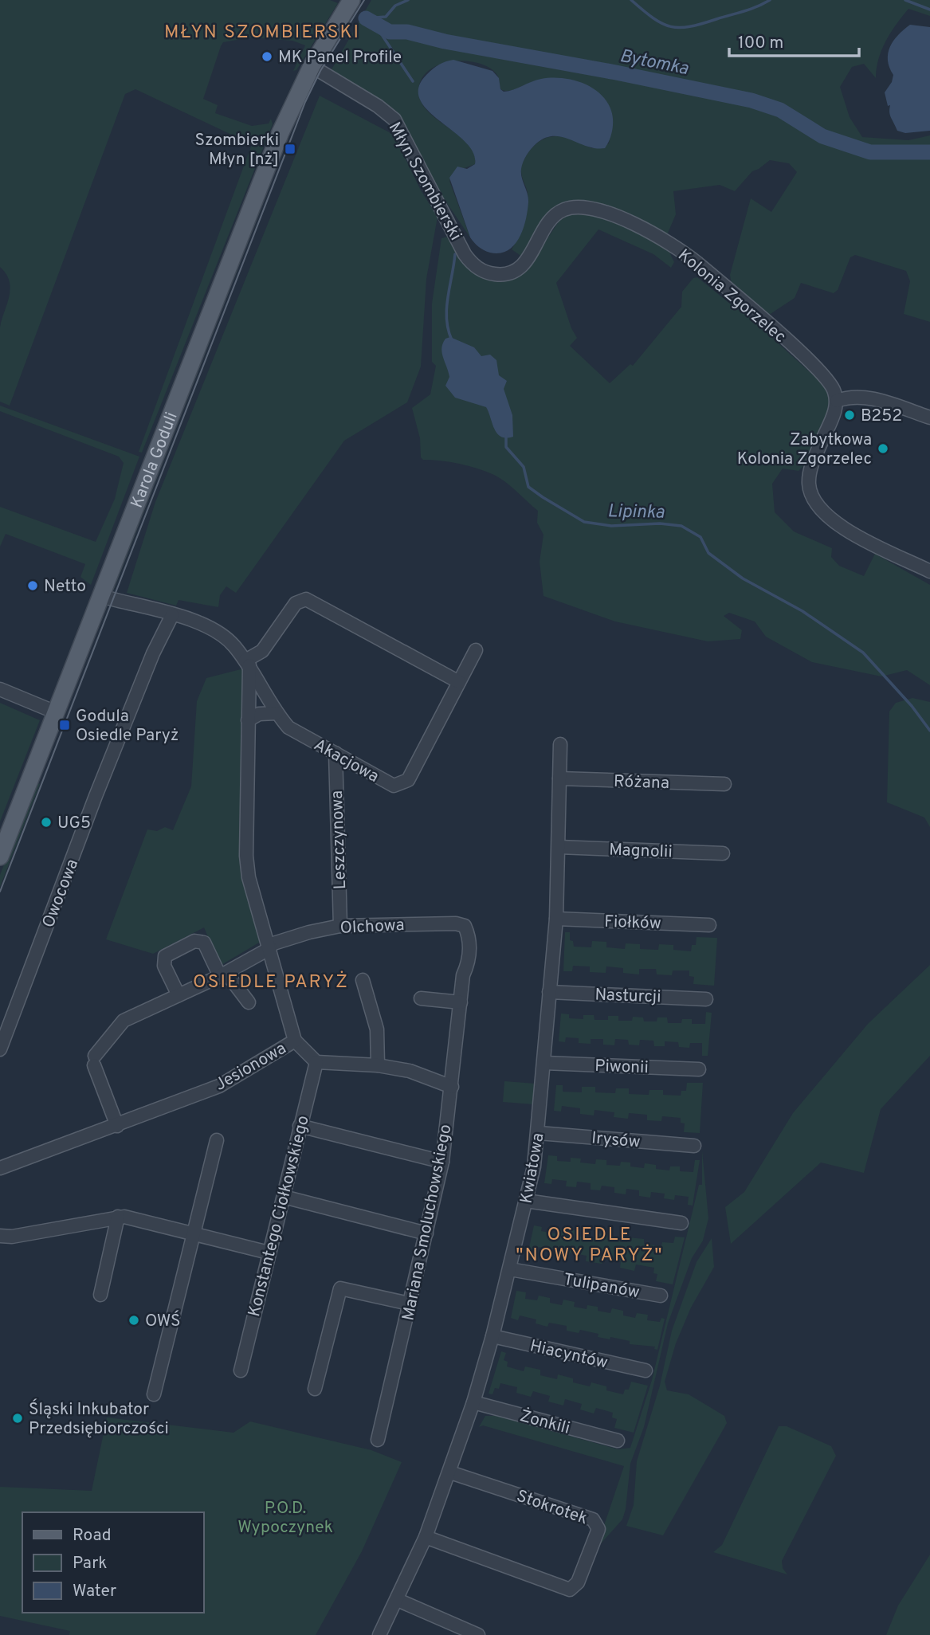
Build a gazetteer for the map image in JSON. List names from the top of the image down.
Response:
{
  "streets": {
    "main road": ["Karola Goduli"],
    "street": [
      "Młyn Szombierski",
      "Kolonia Zgorzelec",
      "Akacjowa",
      "Różana",
      "Leszczynowa",
      "Magnolii",
      "Owocowa",
      "Fiołków",
      "Olchowa",
      "Nasturcji",
      "Jesionowa",
      "Piwonii",
      "Irysów",
      "Kwiatowa",
      "Konstantego Ciołkowskiego",
      "Mariana Smoluchowskiego",
      "Tulipanów",
      "Hiacyntów",
      "Żonkili",
      "Stokrotek"
    ]
  },
  "crossings": [
    ["Młyn Szombierski", "Kolonia Zgorzelec"],
    ["Młyn Szombierski", "Karola Goduli"],
    ["Karola Goduli", "Akacjowa"],
    ["Akacjowa", "Leszczynowa"],
    ["Akacjowa", "Owocowa"],
    ["Akacjowa", "Jesionowa"],
    ["Różana", "Kwiatowa"],
    ["Leszczynowa", "Olchowa"],
    ["Magnolii", "Kwiatowa"],
    ["Fiołków", "Kwiatowa"],
    ["Olchowa", "Jesionowa"],
    ["Olchowa", "Mariana Smoluchowskiego"],
    ["Nasturcji", "Kwiatowa"],
    ["Piwonii", "Kwiatowa"],
    ["Irysów", "Kwiatowa"],
    ["Kwiatowa", "Tulipanów"],
    ["Kwiatowa", "Hiacyntów"],
    ["Kwiatowa", "Żonkili"],
    ["Kwiatowa", "Stokrotek"]
  ],
  "districts": ["MŁYN SZOMBIERSKI", "OSIEDLE PARYŻ", "OSIEDLE \"NOWY PARYŻ\""],
  "water": ["Bytomka", "Lipinka"],
  "parks": ["P.O.D. Wypoczynek"],
  "places": {
    "other": [
      "MK Panel Profile",
      "B252",
      "Zabytkowa Kolonia Zgorzelec",
      "Netto",
      "UG5",
      "OWŚ",
      "Śląski Inkubator Przedsiębiorczości"
    ],
    "transit": ["Szombierki Młyn [nż]", "Godula Osiedle Paryż"]
  },
  "legend": ["Road", "Park", "Water"],
  "scale_bar": "100 m"
}
